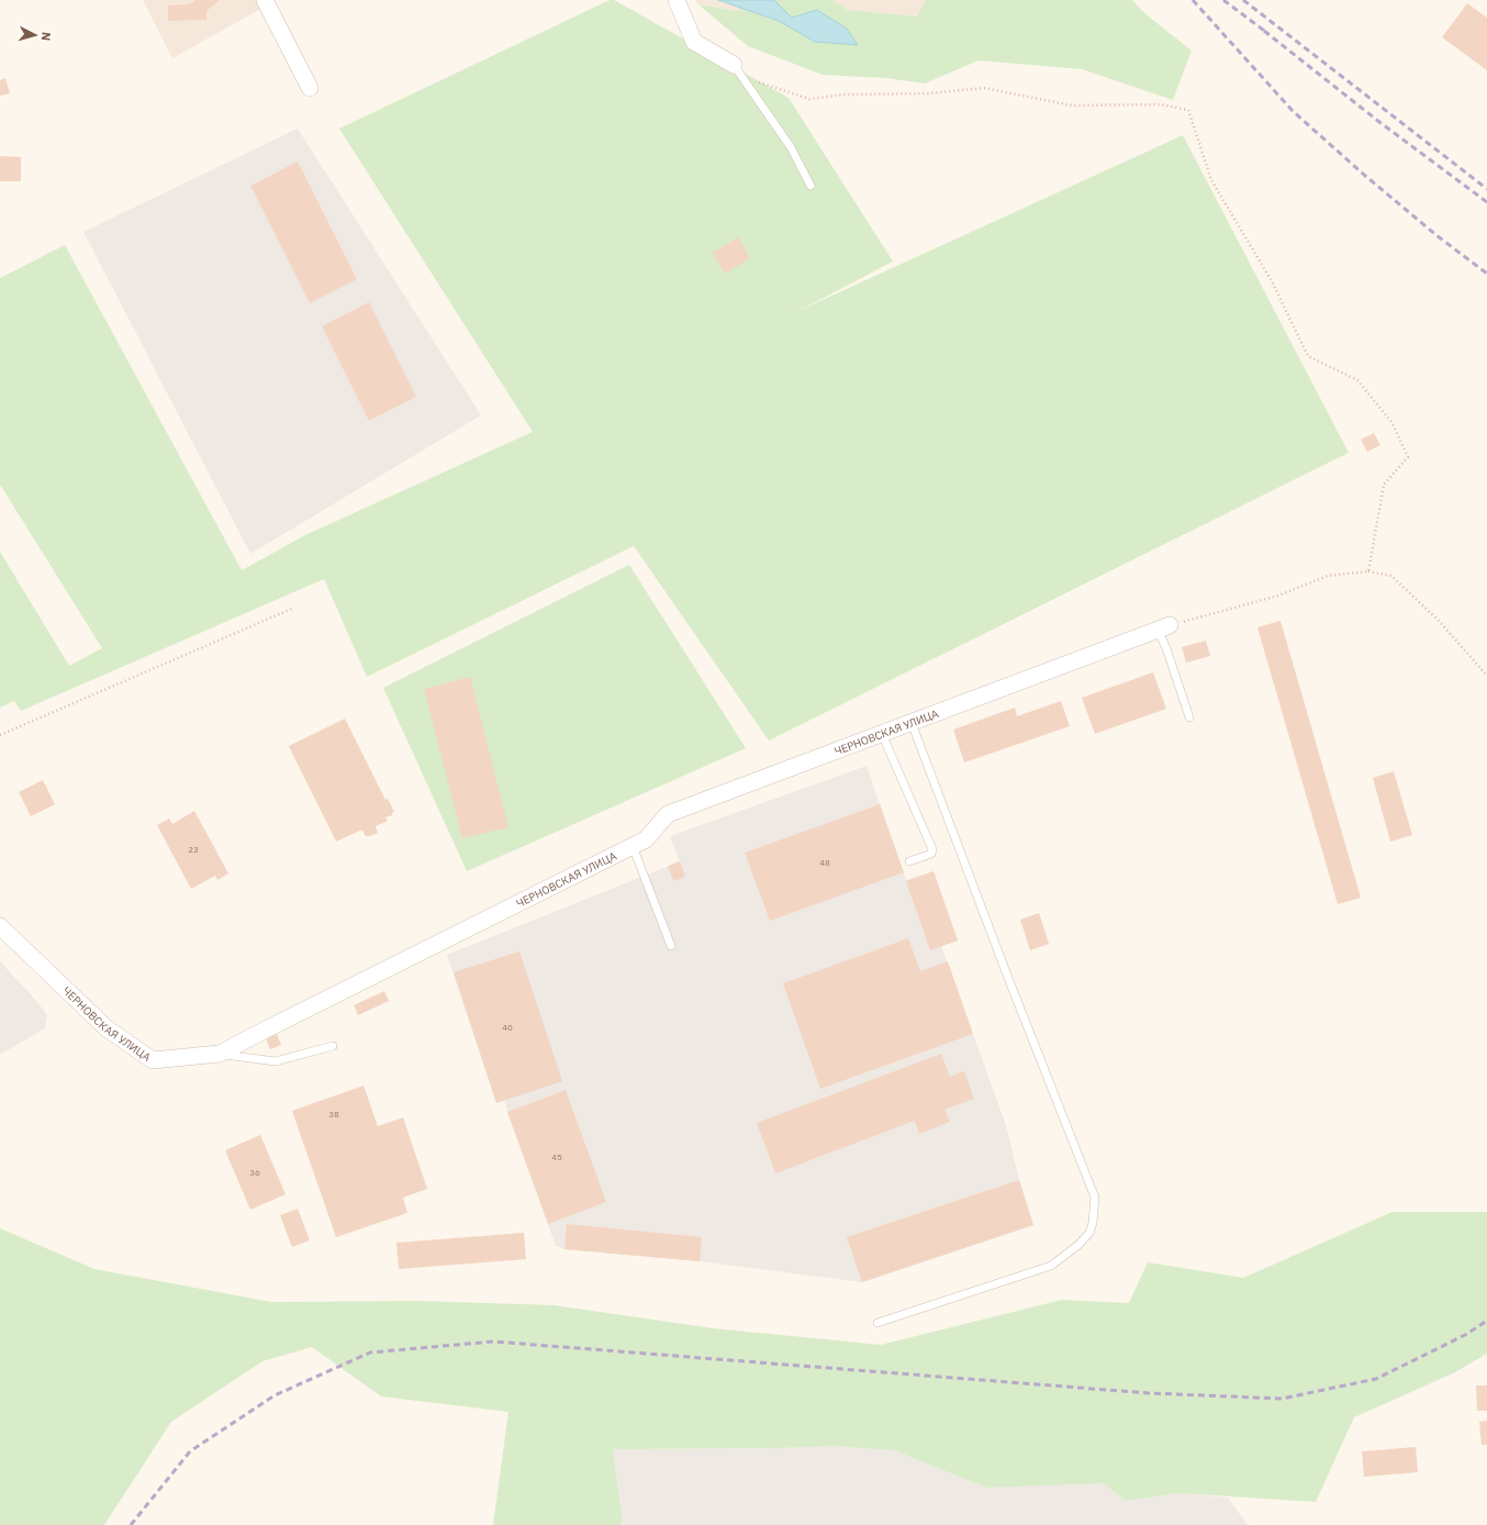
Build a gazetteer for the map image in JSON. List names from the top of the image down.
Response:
{
  "streets": {
    "street": ["ЧЕРНОВСКАЯ УЛИЦА"]
  },
  "house_numbers": [
    "23",
    "48",
    "40",
    "38",
    "45",
    "36"
  ],
  "north": "right"
}
